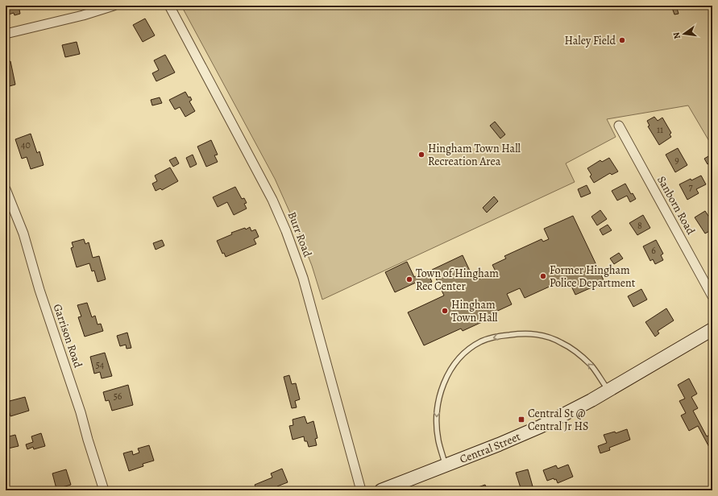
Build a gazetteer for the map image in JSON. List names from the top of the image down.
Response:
{
  "streets": {
    "main road": ["Central Street"],
    "street": ["Sanborn Road", "Burr Road", "Garrison Road"]
  },
  "places": {
    "other": [
      "Haley Field",
      "Hingham Town Hall Recreation Area",
      "Former Hingham Police Department",
      "Town of Hingham Rec Center",
      "Hingham Town Hall"
    ],
    "transit": ["Central St @ Central Jr HS"]
  },
  "house_numbers": [
    "11",
    "40",
    "9",
    "7",
    "8",
    "6",
    "54",
    "56"
  ],
  "north": "left"
}
